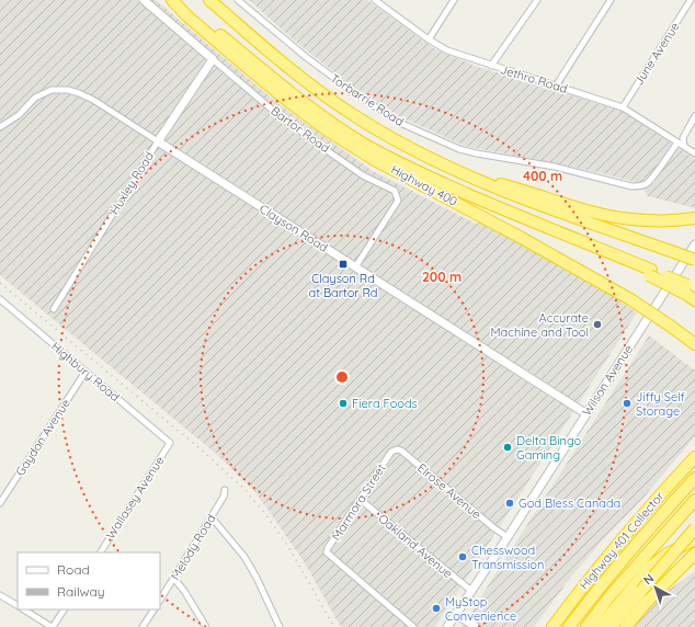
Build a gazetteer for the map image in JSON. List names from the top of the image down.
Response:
{
  "streets": {
    "highway": ["Highway 400", "Highway 401 Collector"],
    "street": [
      "June Avenue",
      "Jethro Road",
      "Torbarrie Road",
      "Bartor Road",
      "Huxley Road",
      "Clayson Road",
      "Highbury Road",
      "Wilson Avenue",
      "Gaydon Avenue",
      "Elrose Avenue",
      "Wallasey Avenue",
      "Marmora Street",
      "Oakland Avenue",
      "Melody Road"
    ]
  },
  "crossings": [
    ["June Avenue", "Jethro Road"],
    ["Jethro Road", "Torbarrie Road"],
    ["Bartor Road", "Huxley Road"],
    ["Bartor Road", "Clayson Road"],
    ["Huxley Road", "Clayson Road"],
    ["Clayson Road", "Wilson Avenue"],
    ["Highbury Road", "Gaydon Avenue"],
    ["Highbury Road", "Wallasey Avenue"],
    ["Wilson Avenue", "Elrose Avenue"],
    ["Wilson Avenue", "Oakland Avenue"],
    ["Elrose Avenue", "Marmora Street"],
    ["Marmora Street", "Oakland Avenue"]
  ],
  "places": {
    "transit": ["Clayson Rd at Bartor Rd"],
    "other": [
      "Accurate Machine and Tool",
      "Fiera Foods",
      "Jiffy Self Storage",
      "Delta Bingo Gaming",
      "God Bless Canada",
      "Chesswood Transmission",
      "MyStop Convenience"
    ]
  },
  "legend": ["Road", "Railway"],
  "north": "top left",
  "rings": ["400 m", "200 m"]
}
